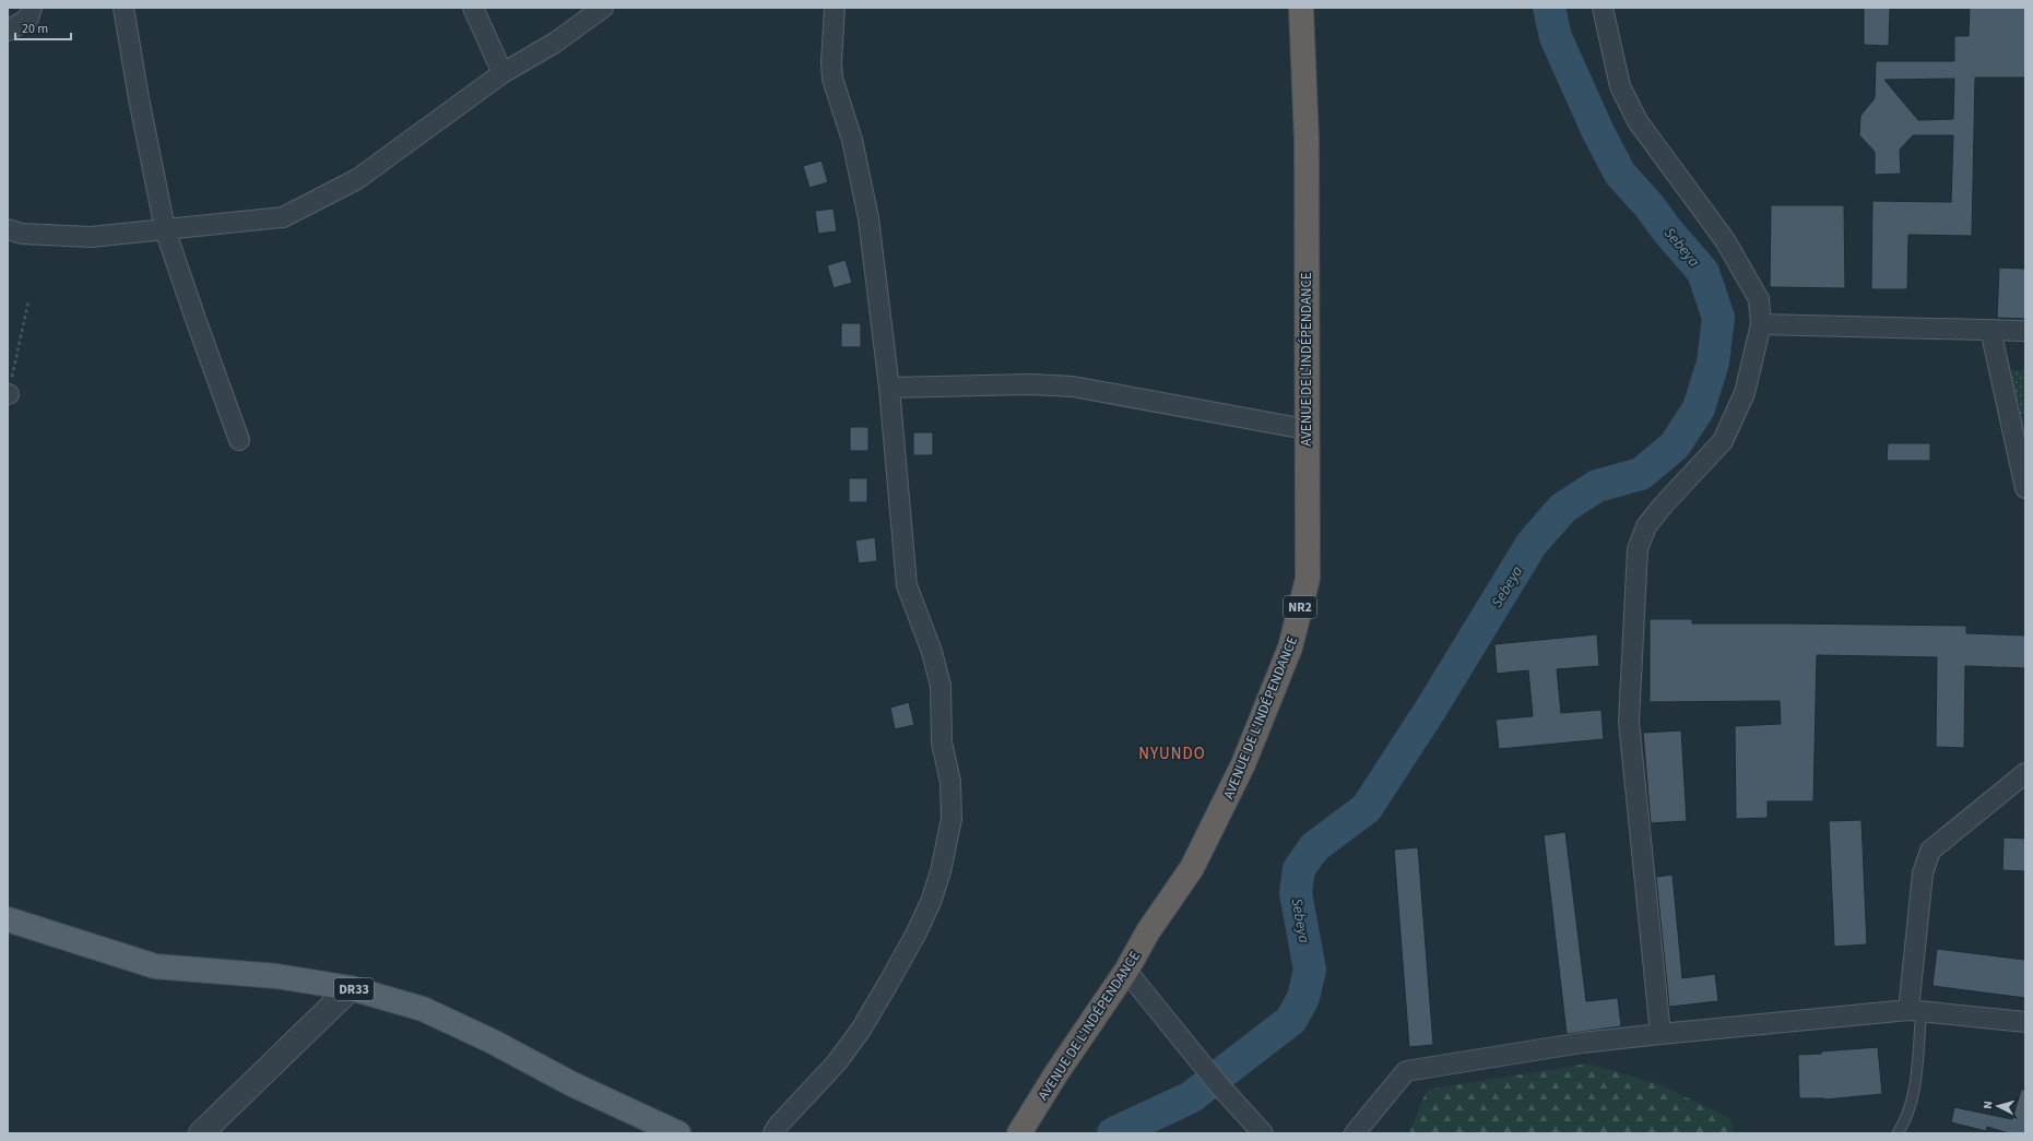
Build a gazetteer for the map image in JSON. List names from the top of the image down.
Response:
{
  "streets": {
    "highway": ["AVENUE DE L'INDÉPENDANCE", "NR2"],
    "main road": ["DR33"]
  },
  "districts": ["NYUNDO"],
  "water": ["Sebeya"],
  "scale_bar": "20 m",
  "north": "left"
}
